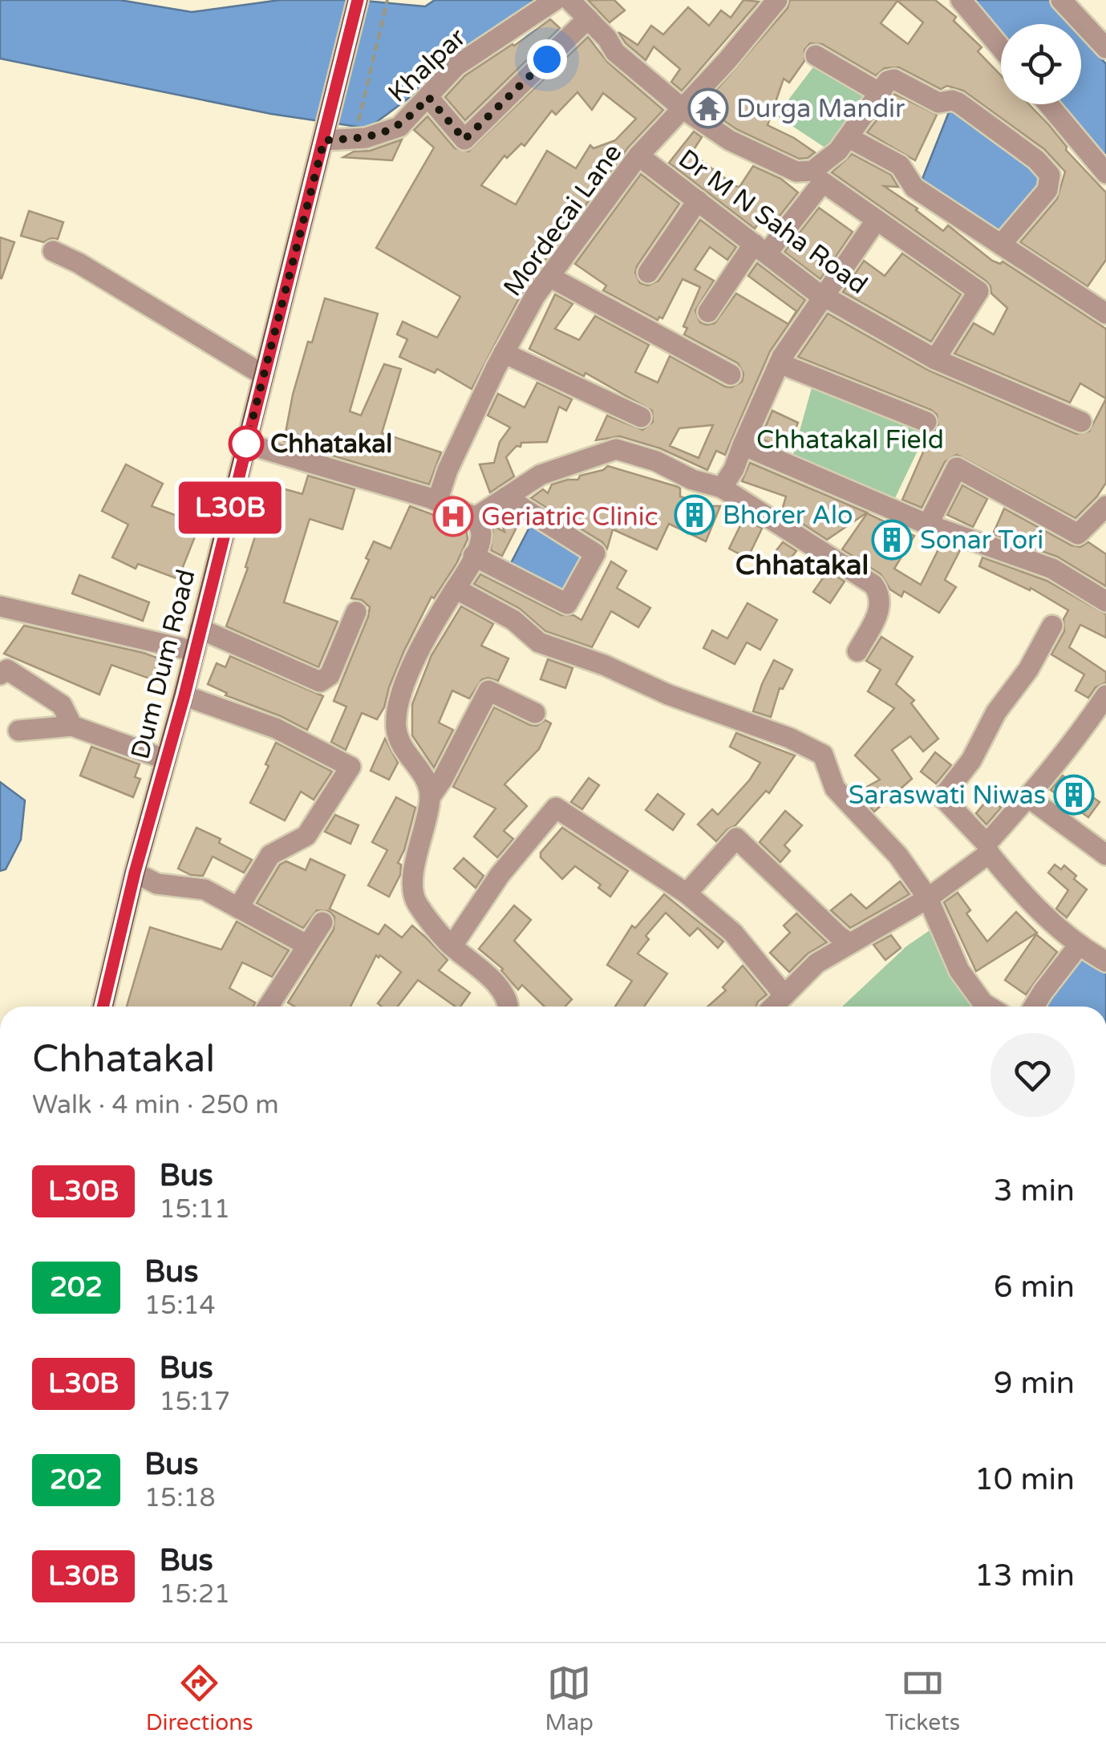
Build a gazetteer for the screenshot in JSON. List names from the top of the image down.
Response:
{
  "streets": {
    "main road": ["Dum Dum Road"],
    "street": ["Khalpar", "Mordecai Lane", "Dr M N Saha Road"]
  },
  "crossings": [
    ["Khalpar", "Dum Dum Road"],
    ["Mordecai Lane", "Dr M N Saha Road"]
  ],
  "districts": ["Chhatakal"],
  "parks": ["Chhatakal Field"],
  "places": {
    "temple": ["Durga Mandir"],
    "other": ["Chhatakal"],
    "building": ["Bhorer Alo", "Sonar Tori", "Saraswati Niwas"],
    "hospital": ["Geriatric Clinic"]
  },
  "lines": ["bus line L30B"],
  "page": {
    "on_map": "L30B",
    "heading": ["Chhatakal", "Walk · 4 min · 250 m"],
    "list": [
      {
        "mark": "L30B",
        "name": "Bus",
        "note": "15:11",
        "value": "3 min"
      },
      {
        "mark": "202",
        "name": "Bus",
        "note": "15:14",
        "value": "6 min"
      },
      {
        "mark": "L30B",
        "name": "Bus",
        "note": "15:17",
        "value": "9 min"
      },
      {
        "mark": "202",
        "name": "Bus",
        "note": "15:18",
        "value": "10 min"
      },
      {
        "mark": "L30B",
        "name": "Bus",
        "note": "15:21",
        "value": "13 min"
      }
    ],
    "tabs": ["Directions", "Map", "Tickets"]
  }
}
